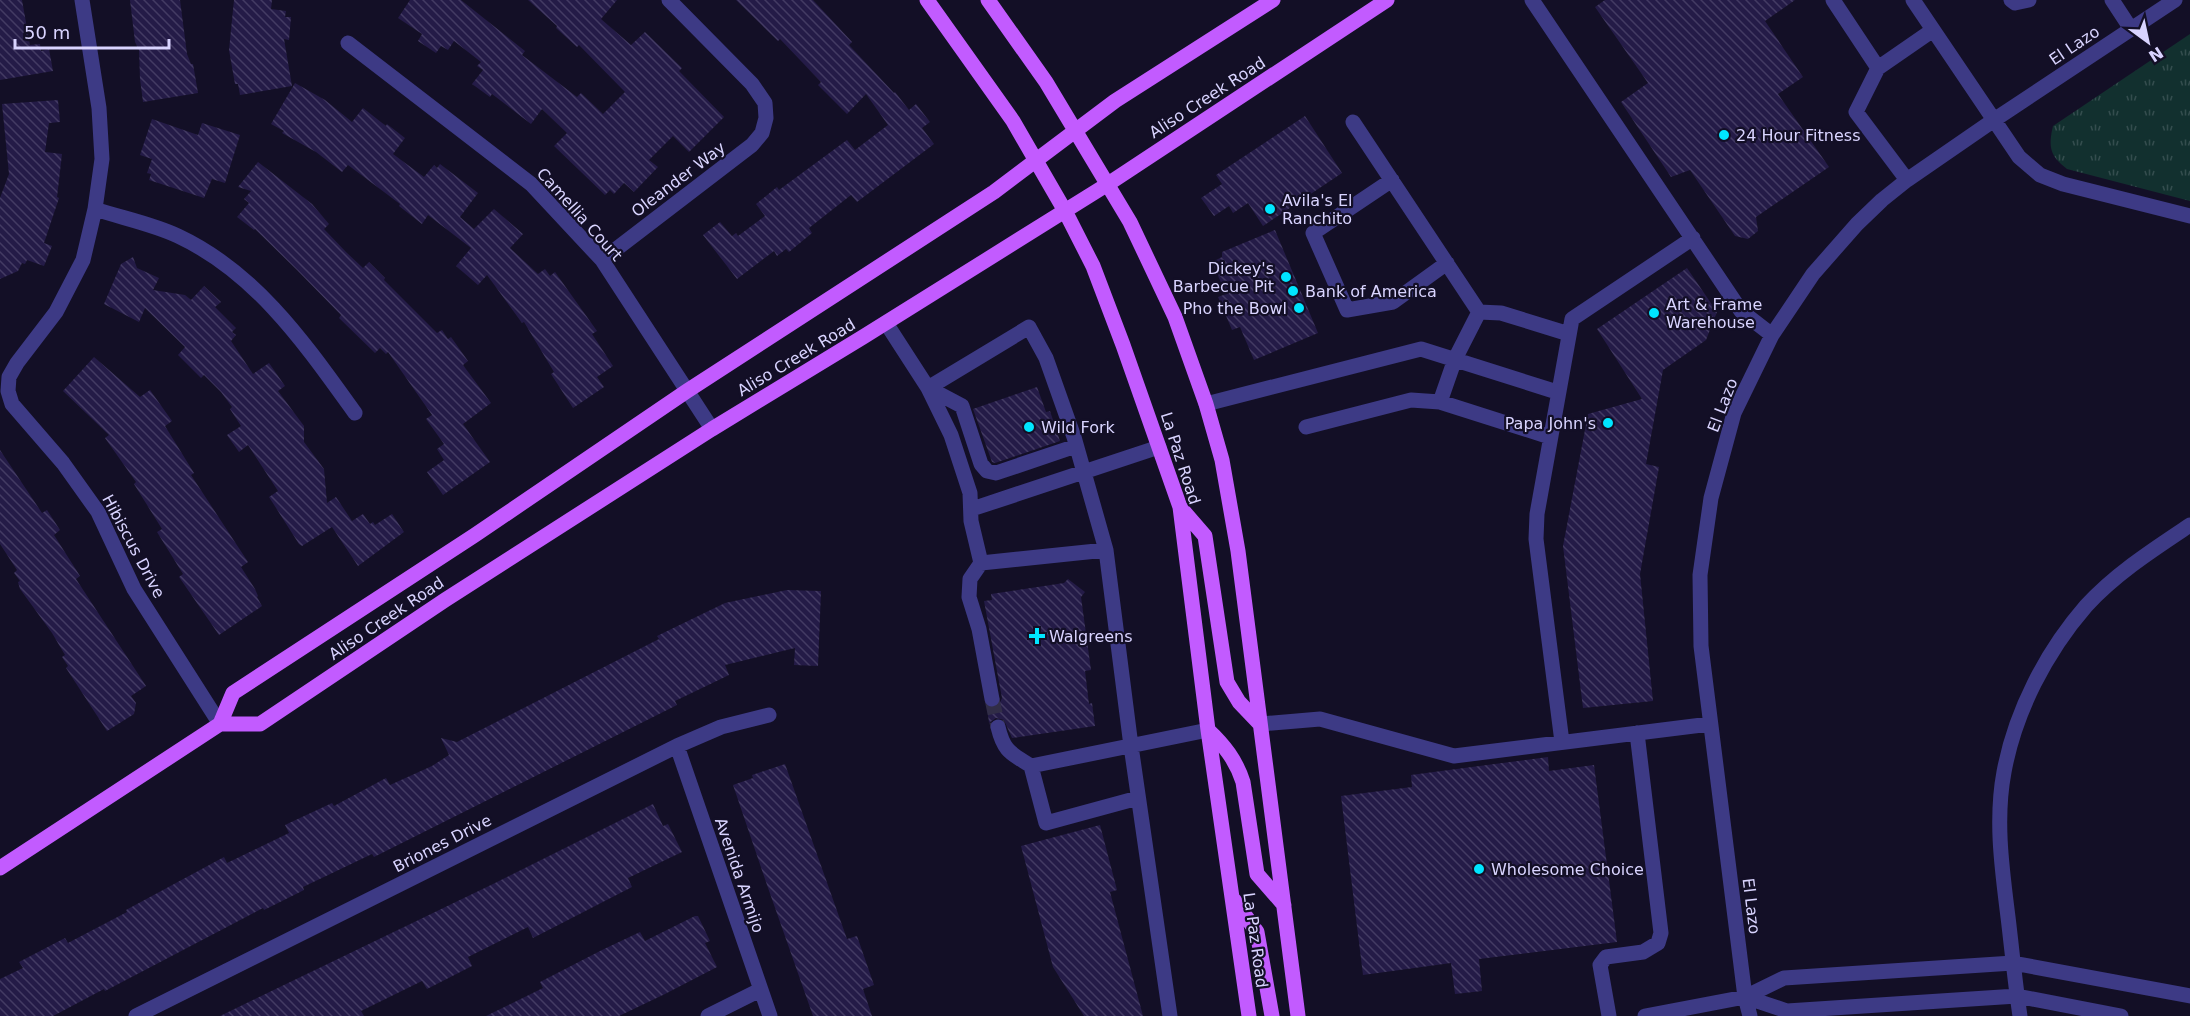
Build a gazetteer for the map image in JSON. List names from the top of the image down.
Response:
{
  "streets": {
    "main road": ["Aliso Creek Road", "La Paz Road"],
    "street": [
      "El Lazo",
      "Oleander Way",
      "Camellia Court",
      "Hibiscus Drive",
      "Briones Drive",
      "Avenida Armijo"
    ]
  },
  "crossings": [
    ["Aliso Creek Road", "Camellia Court"],
    ["Aliso Creek Road", "La Paz Road"],
    ["Aliso Creek Road", "Hibiscus Drive"],
    ["Oleander Way", "Camellia Court"],
    ["Briones Drive", "Avenida Armijo"]
  ],
  "places": {
    "other": [
      "24 Hour Fitness",
      "Avila's El Ranchito",
      "Dickey's Barbecue Pit",
      "Bank of America",
      "Pho the Bowl",
      "Art & Frame Warehouse",
      "Papa John's",
      "Wild Fork",
      "Wholesome Choice"
    ],
    "health": ["Walgreens"]
  },
  "scale_bar": "50 m",
  "north": "bottom right"
}
